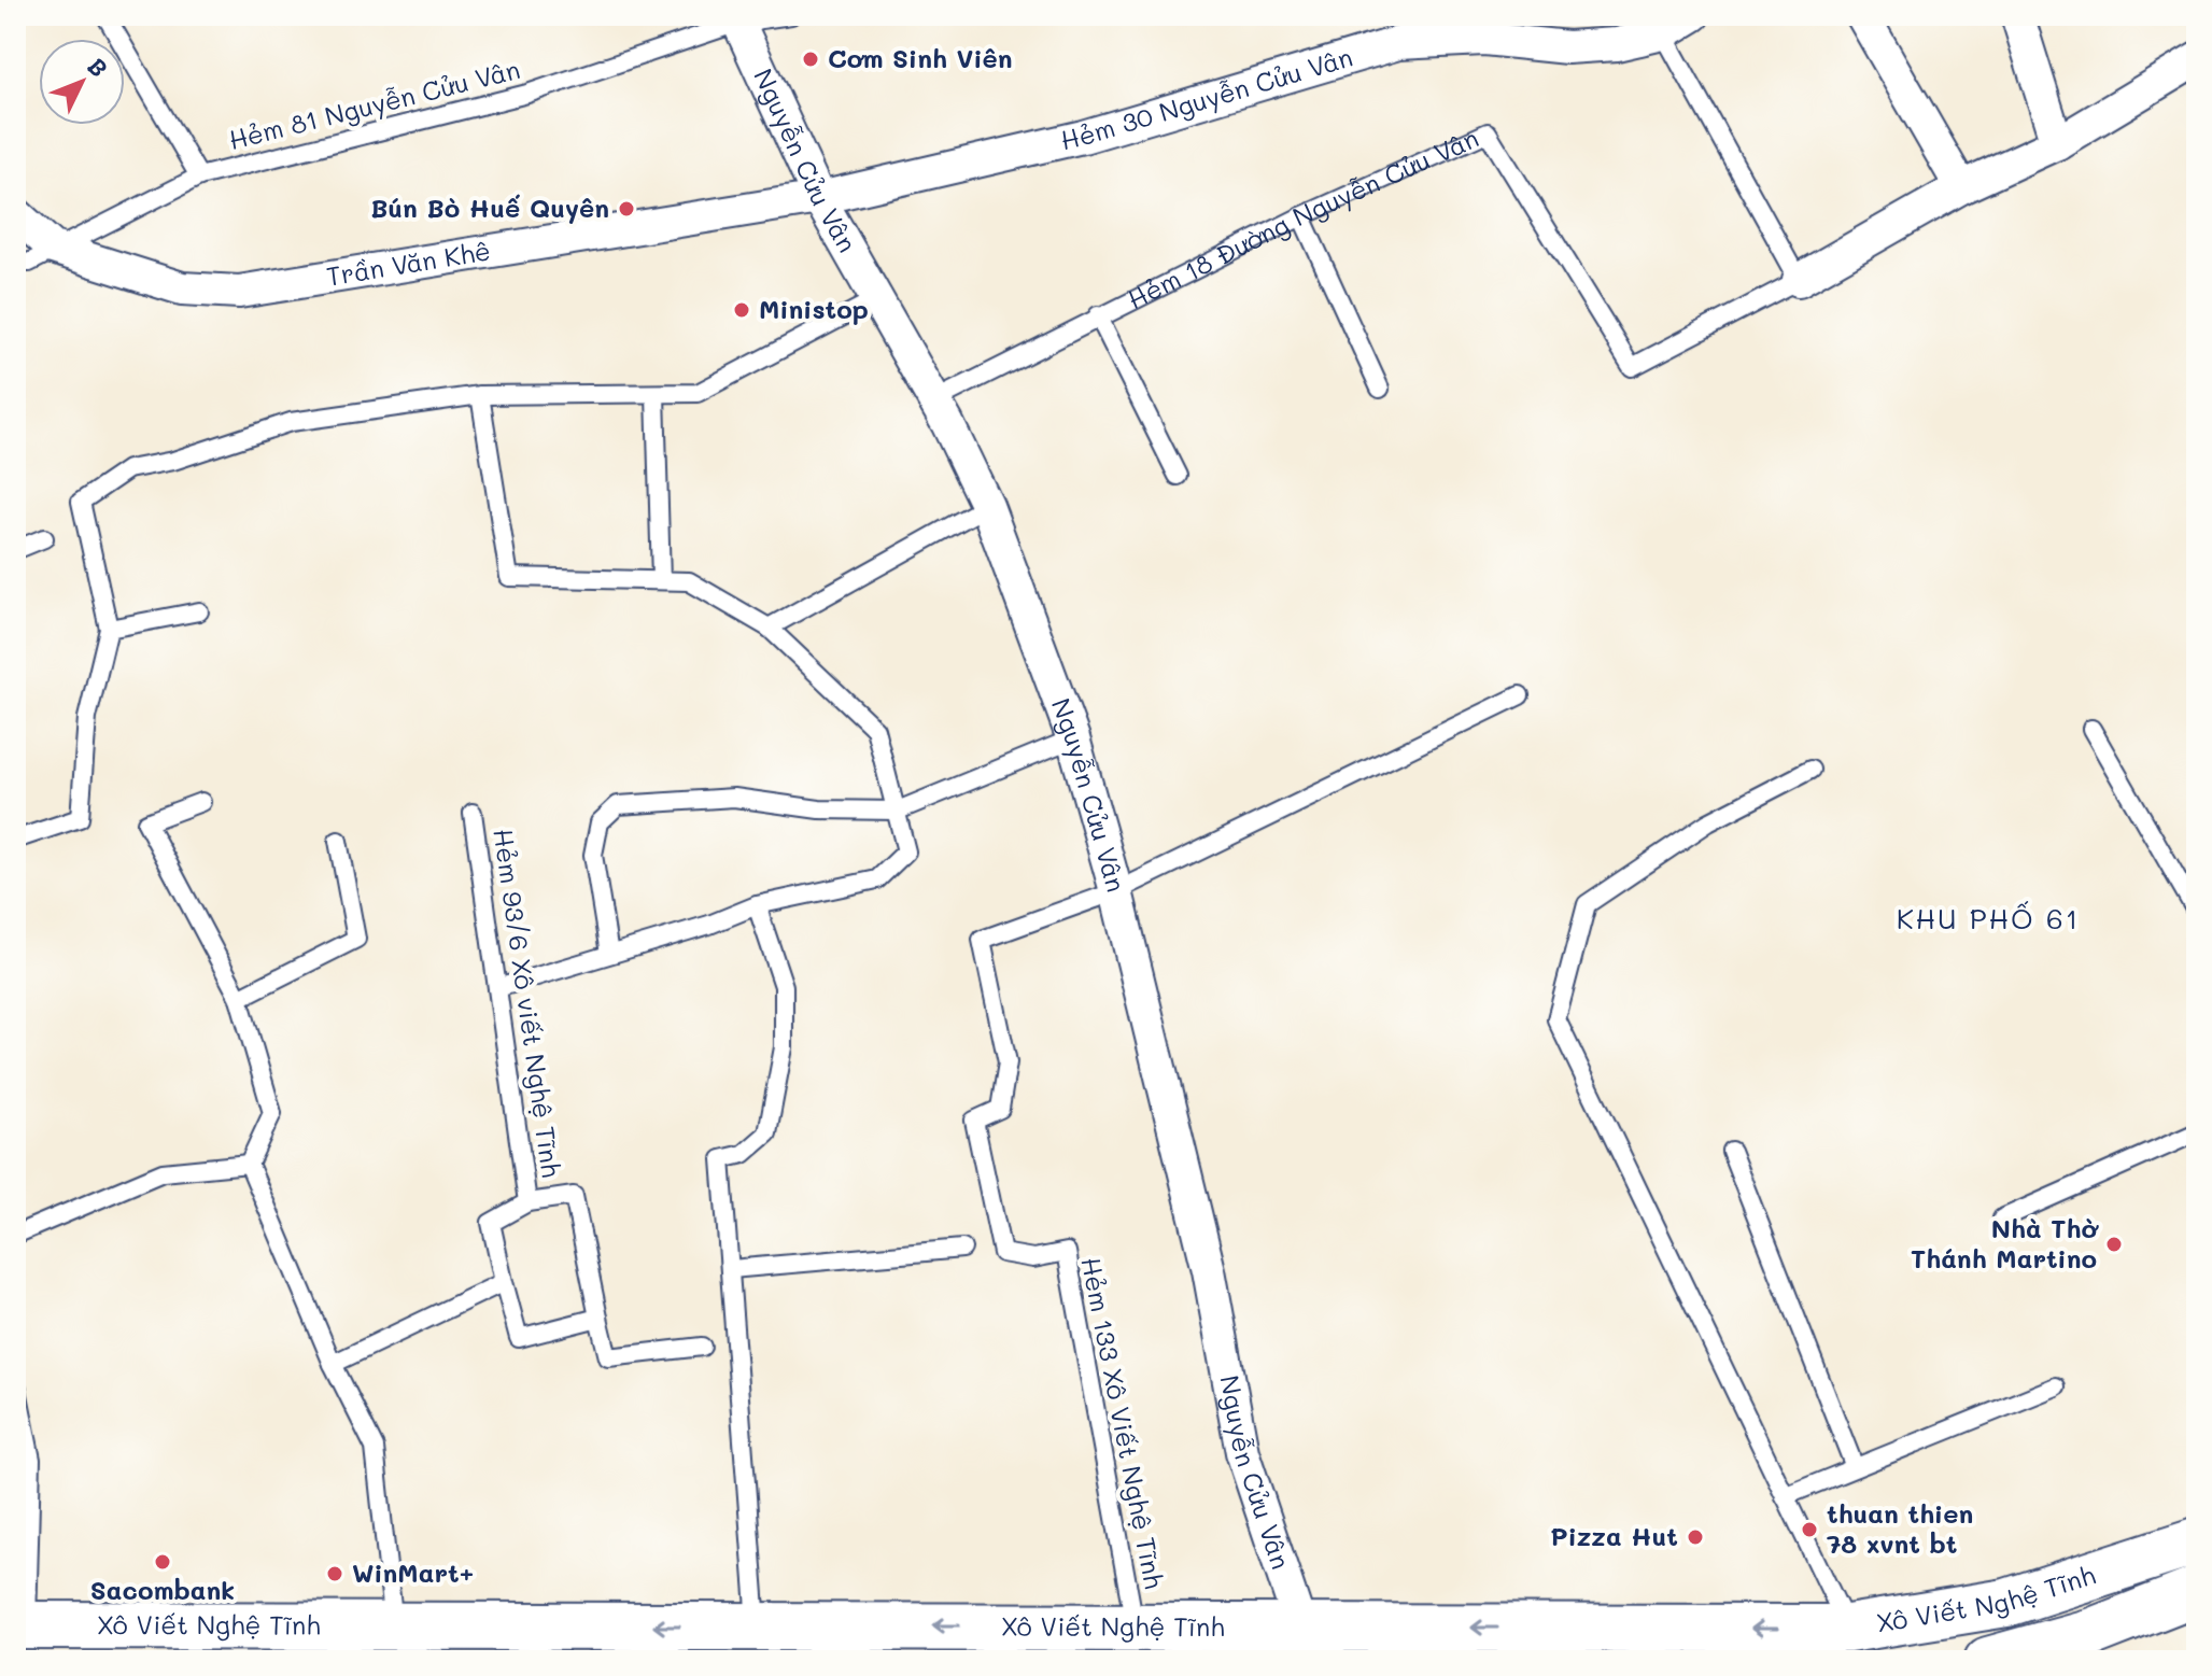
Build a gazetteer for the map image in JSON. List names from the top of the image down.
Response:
{
  "streets": {
    "main road": ["Xô Viết Nghệ Tĩnh"],
    "street": ["Hẻm 30 Nguyễn Cửu Vân", "Nguyễn Cửu Vân", "Trần Văn Khê"],
    "lane": [
      "Hẻm 81 Nguyễn Cửu Vân",
      "Hẻm 18 Đường Nguyễn Cửu Vân",
      "Hẻm 93/6 Xô viết Nghệ Tĩnh",
      "Hẻm 133 Xô Viết Nghệ Tĩnh"
    ]
  },
  "crossings": [
    ["Hẻm 30 Nguyễn Cửu Vân", "Nguyễn Cửu Vân"],
    ["Hẻm 30 Nguyễn Cửu Vân", "Trần Văn Khê"],
    ["Hẻm 81 Nguyễn Cửu Vân", "Nguyễn Cửu Vân"],
    ["Hẻm 81 Nguyễn Cửu Vân", "Trần Văn Khê"],
    ["Nguyễn Cửu Vân", "Hẻm 18 Đường Nguyễn Cửu Vân"],
    ["Nguyễn Cửu Vân", "Trần Văn Khê"],
    ["Nguyễn Cửu Vân", "Hẻm 133 Xô Viết Nghệ Tĩnh"],
    ["Nguyễn Cửu Vân", "Xô Viết Nghệ Tĩnh"],
    ["Hẻm 133 Xô Viết Nghệ Tĩnh", "Xô Viết Nghệ Tĩnh"]
  ],
  "one_way": ["Xô Viết Nghệ Tĩnh"],
  "districts": ["KHU PHỐ 61"],
  "places": [
    "Cơm Sinh Viên",
    "Bún Bò Huế Quyên",
    "Ministop",
    "Nhà Thờ Thánh Martino",
    "thuan thien 78 xvnt bt",
    "Pizza Hut",
    "Sacombank",
    "WinMart+"
  ],
  "north": "top right"
}
